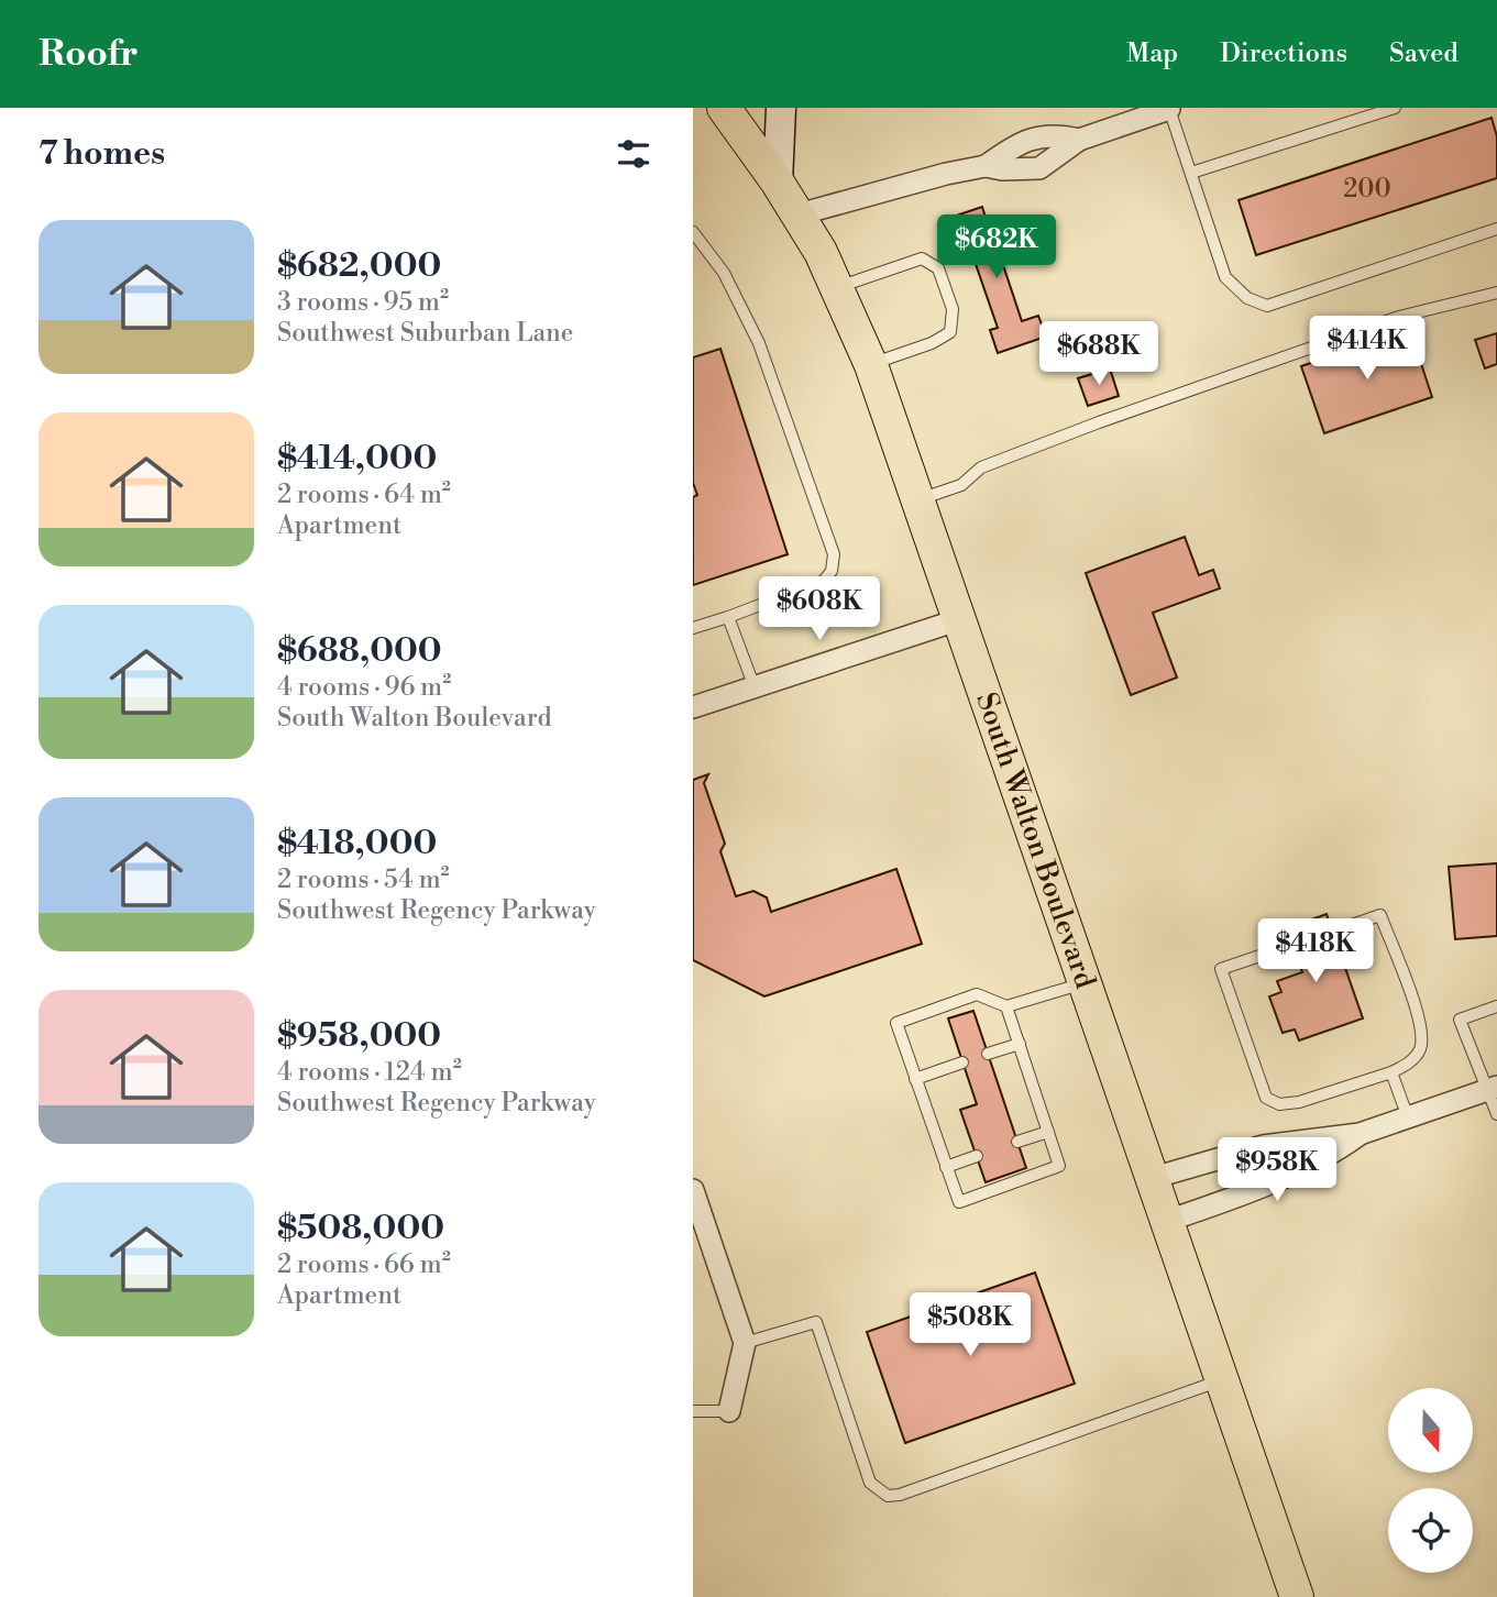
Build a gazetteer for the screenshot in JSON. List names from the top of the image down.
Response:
{
  "streets": {
    "main road": ["South Walton Boulevard"]
  },
  "house_numbers": ["200"],
  "north": "bottom",
  "page": {
    "header": "Roofr",
    "nav": ["Map", "Directions", "Saved"],
    "heading": "7 homes",
    "list": [
      {
        "name": "$682,000",
        "note": "3 rooms · 95 m² · Southwest Suburban Lane"
      },
      {
        "name": "$414,000",
        "note": "2 rooms · 64 m² · Apartment"
      },
      {
        "name": "$688,000",
        "note": "4 rooms · 96 m² · South Walton Boulevard"
      },
      {
        "name": "$418,000",
        "note": "2 rooms · 54 m² · Southwest Regency Parkway"
      },
      {
        "name": "$958,000",
        "note": "4 rooms · 124 m² · Southwest Regency Parkway"
      },
      {
        "name": "$508,000",
        "note": "2 rooms · 66 m² · Apartment"
      }
    ],
    "price": [
      "$682K",
      "$414K",
      "$688K",
      "$608K",
      "$418K",
      "$958K",
      "$508K"
    ]
  }
}
